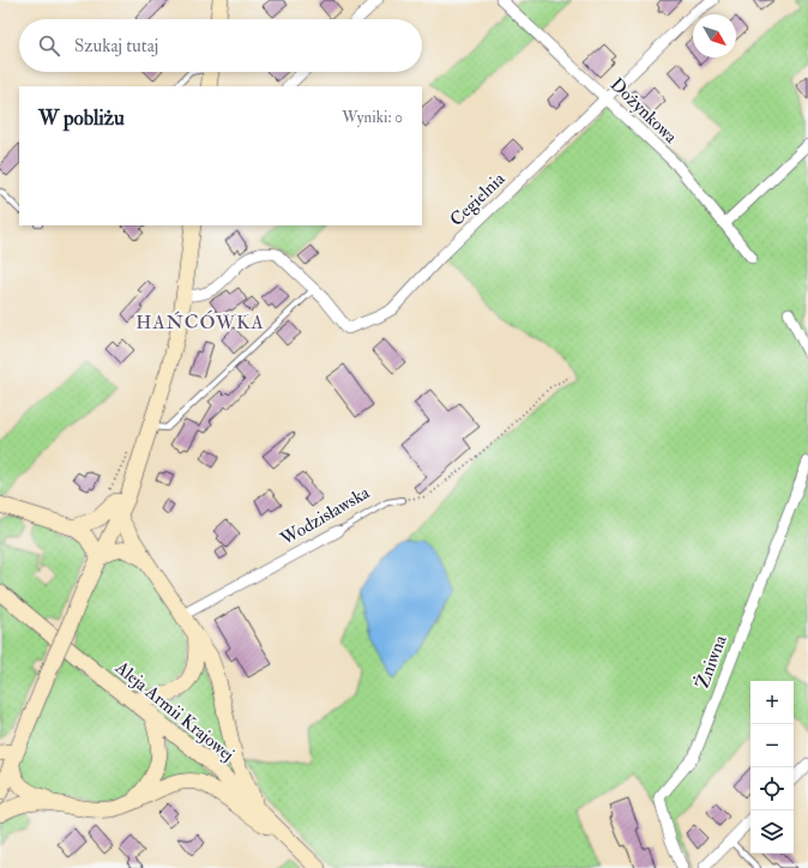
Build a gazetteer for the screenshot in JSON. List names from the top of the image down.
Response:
{
  "streets": {
    "main road": ["Aleja Armii Krajowej"],
    "street": [
      "Dożynkowa",
      "Cegielnia",
      "Wodzisławska",
      "Żniwna"
    ]
  },
  "crossings": [
    ["Dożynkowa", "Cegielnia"]
  ],
  "districts": ["HAŃCÓWKA"],
  "north": "bottom right",
  "page": {
    "search": "Szukaj tutaj",
    "heading": ["W pobliżu", "Wyniki: 0"],
    "map_buttons": ["+", "−"]
  }
}
